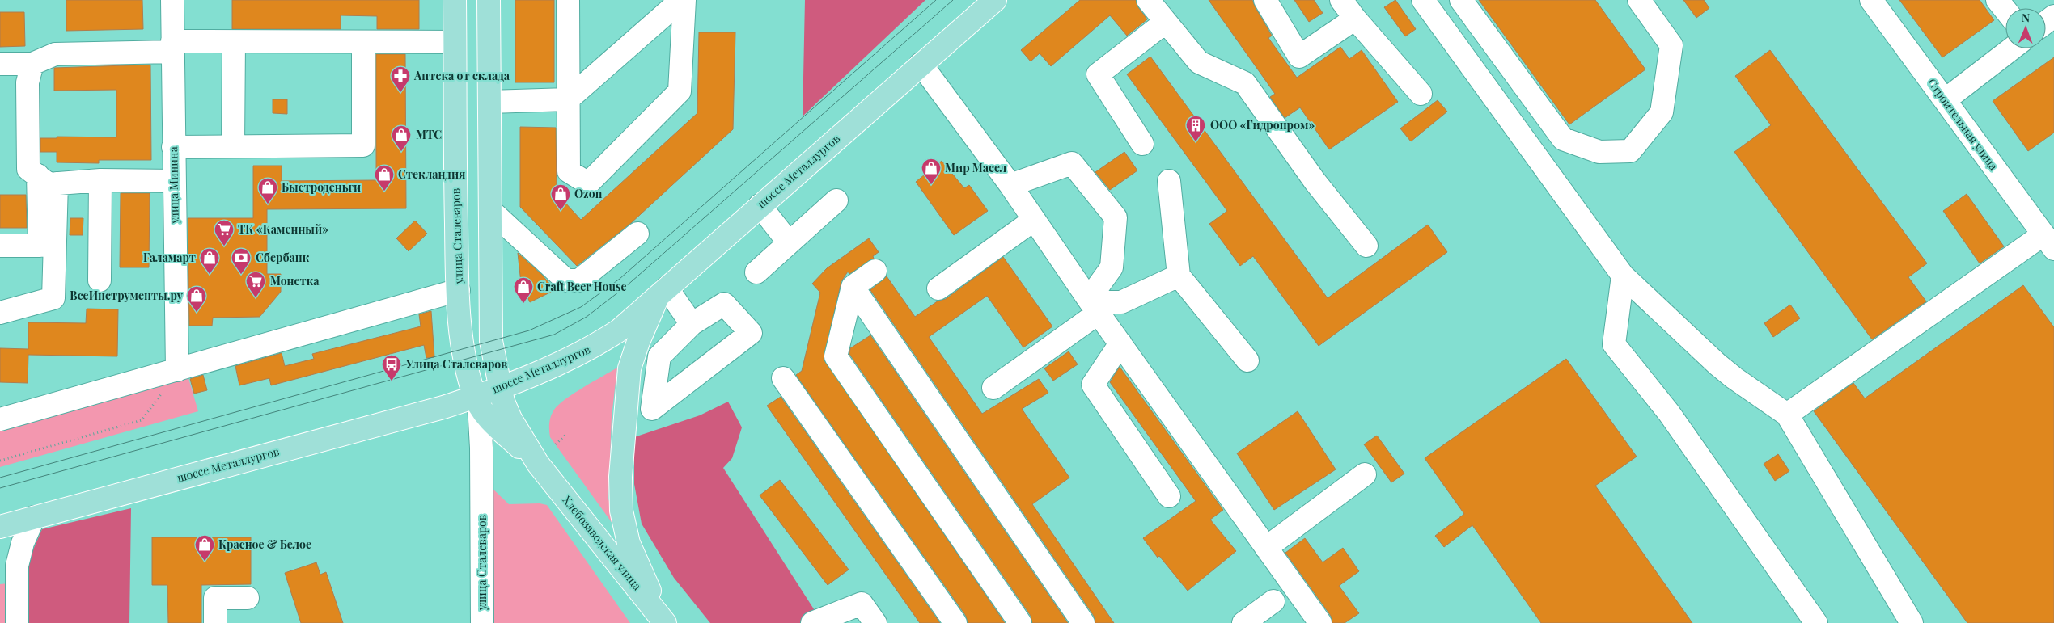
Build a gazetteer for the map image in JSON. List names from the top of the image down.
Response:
{
  "streets": {
    "main road": ["шоссе Металлургов", "улица Сталеваров", "Хлебозаводская улица"],
    "street": ["Строительная улица", "улица Минина"]
  },
  "crossings": [
    ["шоссе Металлургов", "улица Сталеваров"],
    ["шоссе Металлургов", "Хлебозаводская улица"],
    ["улица Сталеваров", "Хлебозаводская улица"]
  ],
  "places": {
    "pharmacy": ["Аптека от склада"],
    "building": ["ООО «Гидропром»"],
    "shop": [
      "МТС",
      "Мир Масел",
      "Стекландия",
      "Быстроденьги",
      "Ozon",
      "Галамарт",
      "Craft Beer House",
      "ВсеИнструменты.ру",
      "Красное & Белое"
    ],
    "supermarket": ["ТК «Каменный»", "Монетка"],
    "bank": ["Сбербанк"],
    "bus stop": ["Улица Сталеваров"]
  },
  "north": "top"
}
